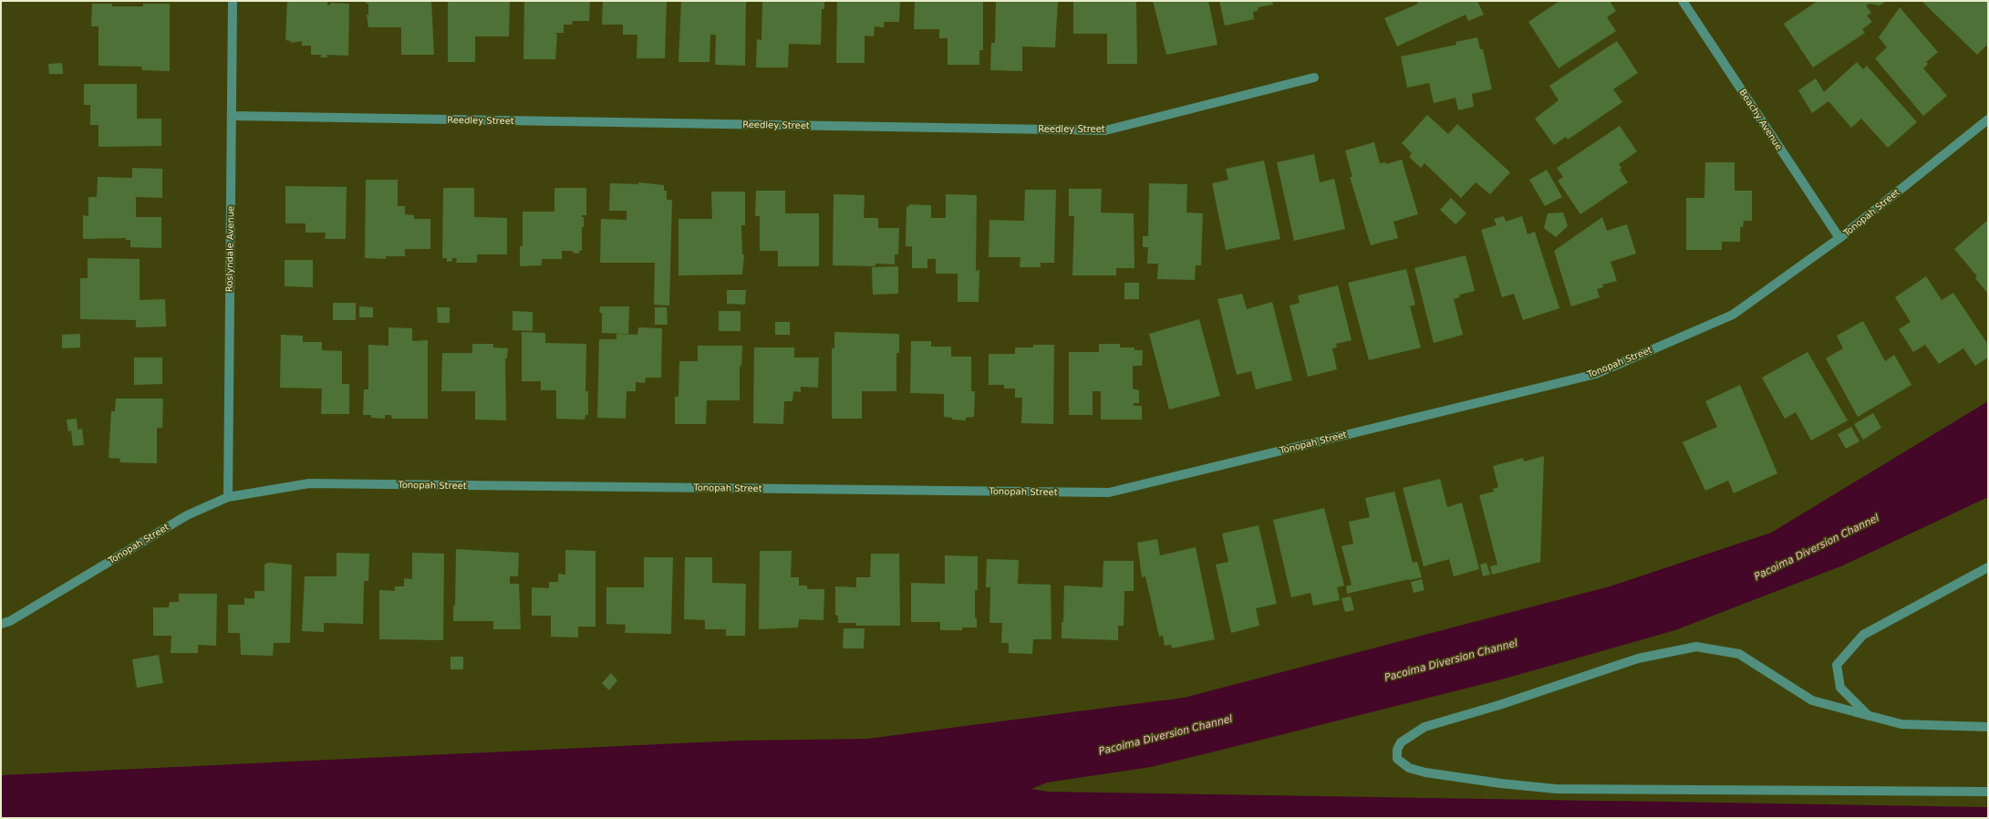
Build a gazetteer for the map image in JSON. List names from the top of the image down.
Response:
{
  "streets": {
    "street": [
      "Beachy Avenue",
      "Reedley Street",
      "Tonopah Street",
      "Roslyndale Avenue"
    ]
  },
  "crossings": [
    ["Beachy Avenue", "Tonopah Street"],
    ["Reedley Street", "Roslyndale Avenue"],
    ["Tonopah Street", "Roslyndale Avenue"]
  ],
  "water": ["Pacoima Diversion Channel"]
}
